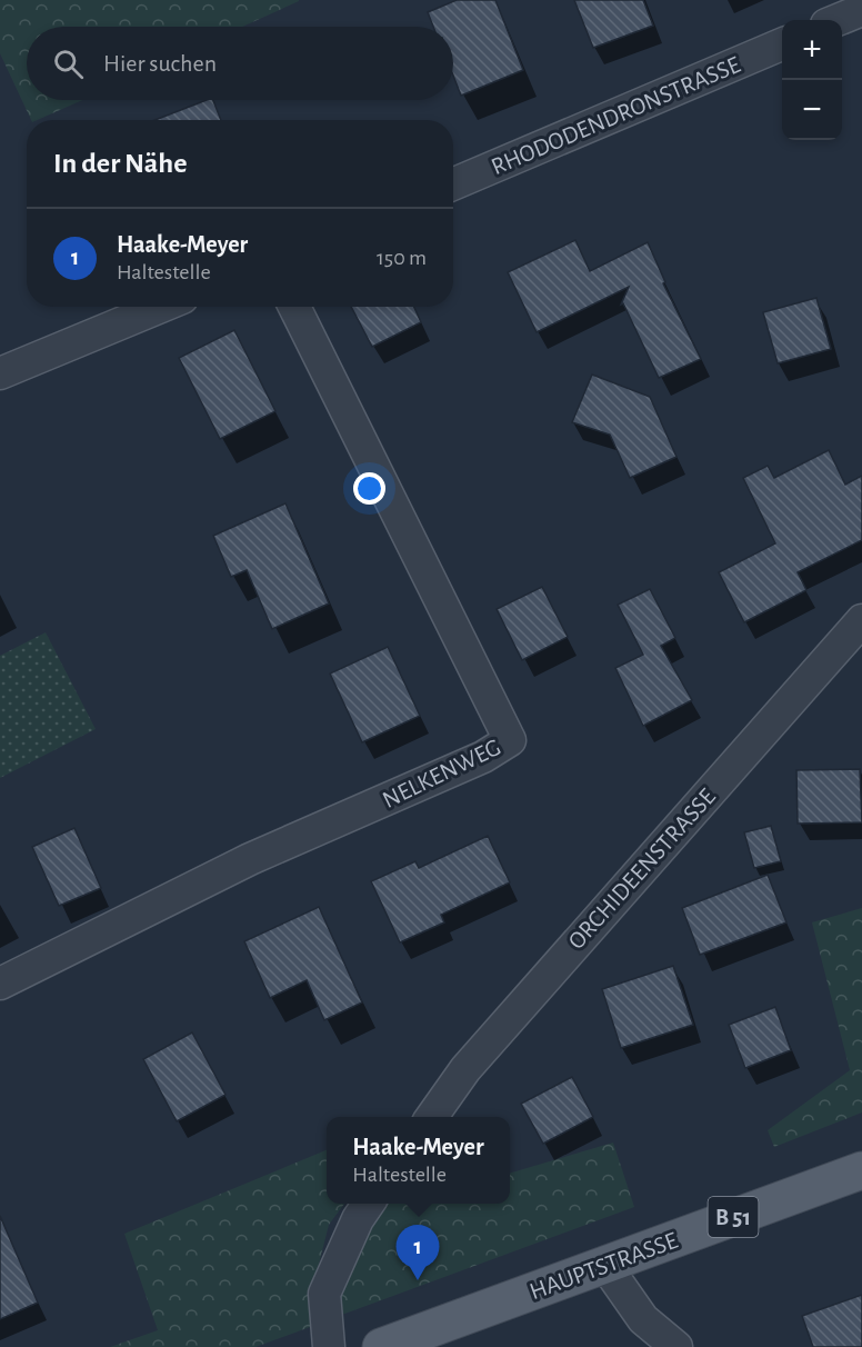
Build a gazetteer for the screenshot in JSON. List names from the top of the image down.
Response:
{
  "streets": {
    "main road": ["B 51", "HAUPTSTRASSE"],
    "street": ["RHODODENDRONSTRASSE", "NELKENWEG", "ORCHIDEENSTRASSE"]
  },
  "page": {
    "map_buttons": ["+", "−"],
    "search": "Hier suchen",
    "heading": "In der Nähe",
    "list": [
      {
        "mark": "1",
        "name": "Haake-Meyer",
        "note": "Haltestelle",
        "value": "150 m"
      }
    ],
    "popup": ["Haake-Meyer", "Haltestelle"],
    "pins": "1"
  }
}
